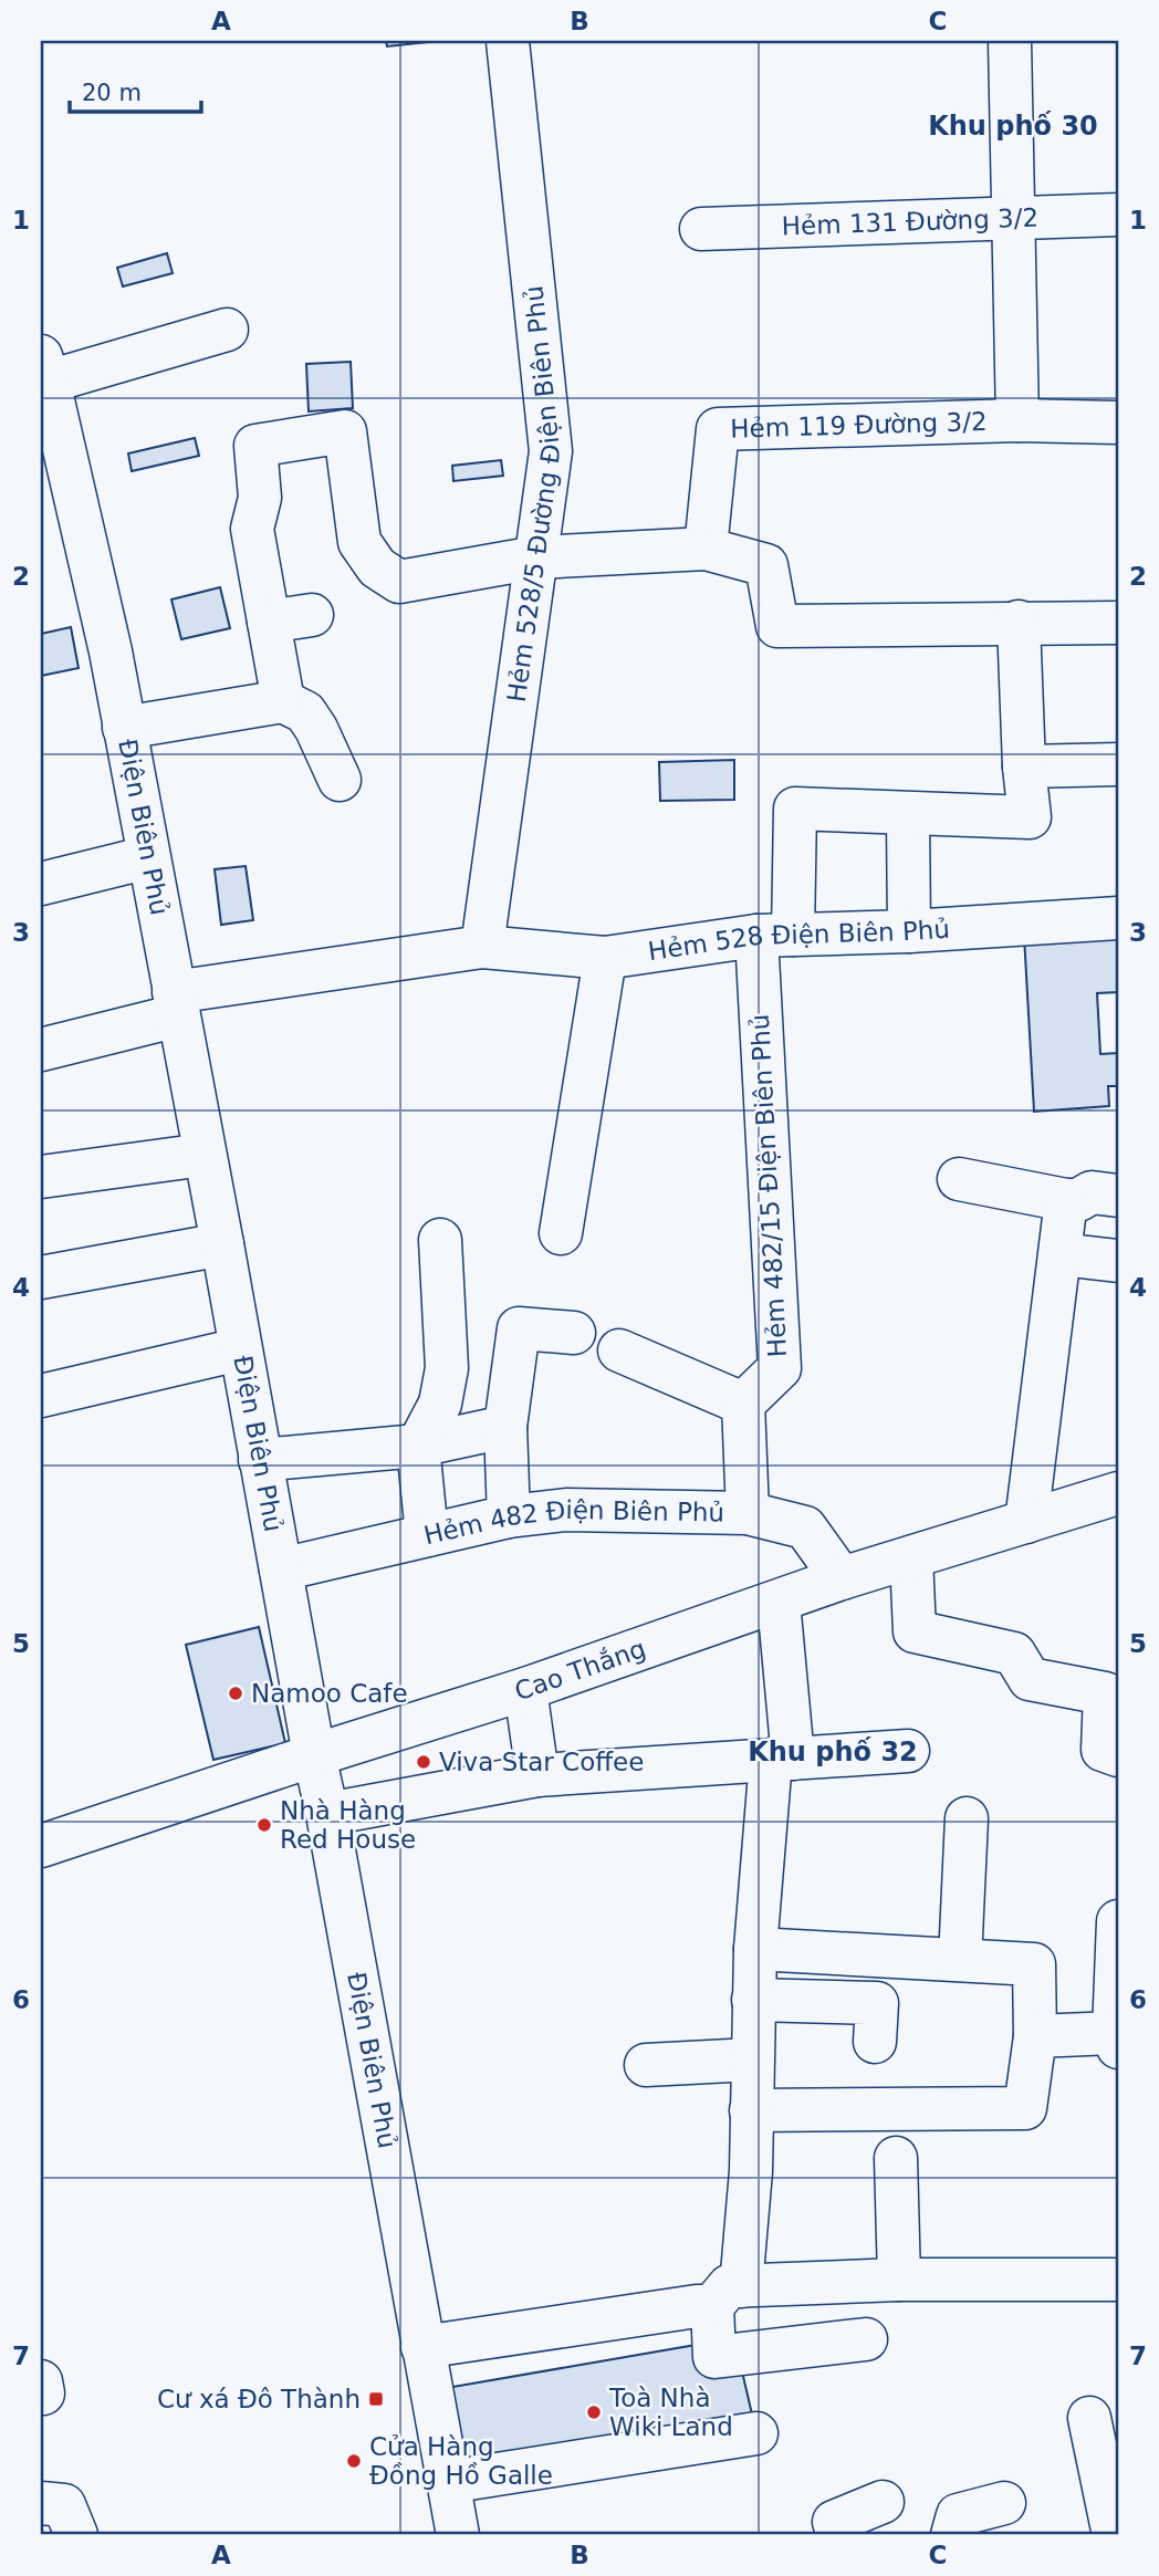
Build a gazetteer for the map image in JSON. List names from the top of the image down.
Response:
{
  "streets": {
    "main road": [
      "Hẻm 131 Đường 3/2",
      "Hẻm 119 Đường 3/2",
      "Hẻm 528/5 Đường Điện Biên Phủ",
      "Điện Biên Phủ",
      "Hẻm 528 Điện Biên Phủ",
      "Hẻm 482/15 Điện Biên Phủ",
      "Hẻm 482 Điện Biên Phủ",
      "Cao Thắng"
    ]
  },
  "crossings": [
    ["Hẻm 528/5 Đường Điện Biên Phủ", "Hẻm 528 Điện Biên Phủ"],
    ["Điện Biên Phủ", "Hẻm 528 Điện Biên Phủ"],
    ["Điện Biên Phủ", "Hẻm 482 Điện Biên Phủ"],
    ["Điện Biên Phủ", "Cao Thắng"],
    ["Hẻm 528 Điện Biên Phủ", "Hẻm 482/15 Điện Biên Phủ"],
    ["Hẻm 482 Điện Biên Phủ", "Cao Thắng"]
  ],
  "districts": ["Khu phố 30", "Khu phố 32"],
  "places": {
    "other": [
      "Namoo Cafe",
      "Viva Star Coffee",
      "Nhà Hàng Red House",
      "Toà Nhà Wiki Land",
      "Cửa Hàng Đồng Hồ Galle"
    ],
    "transit": ["Cư xá Đô Thành"]
  },
  "scale_bar": "20 m",
  "grid": {
    "columns": ["A", "B", "C"],
    "rows": [
      "1",
      "2",
      "3",
      "4",
      "5",
      "6",
      "7"
    ]
  }
}
